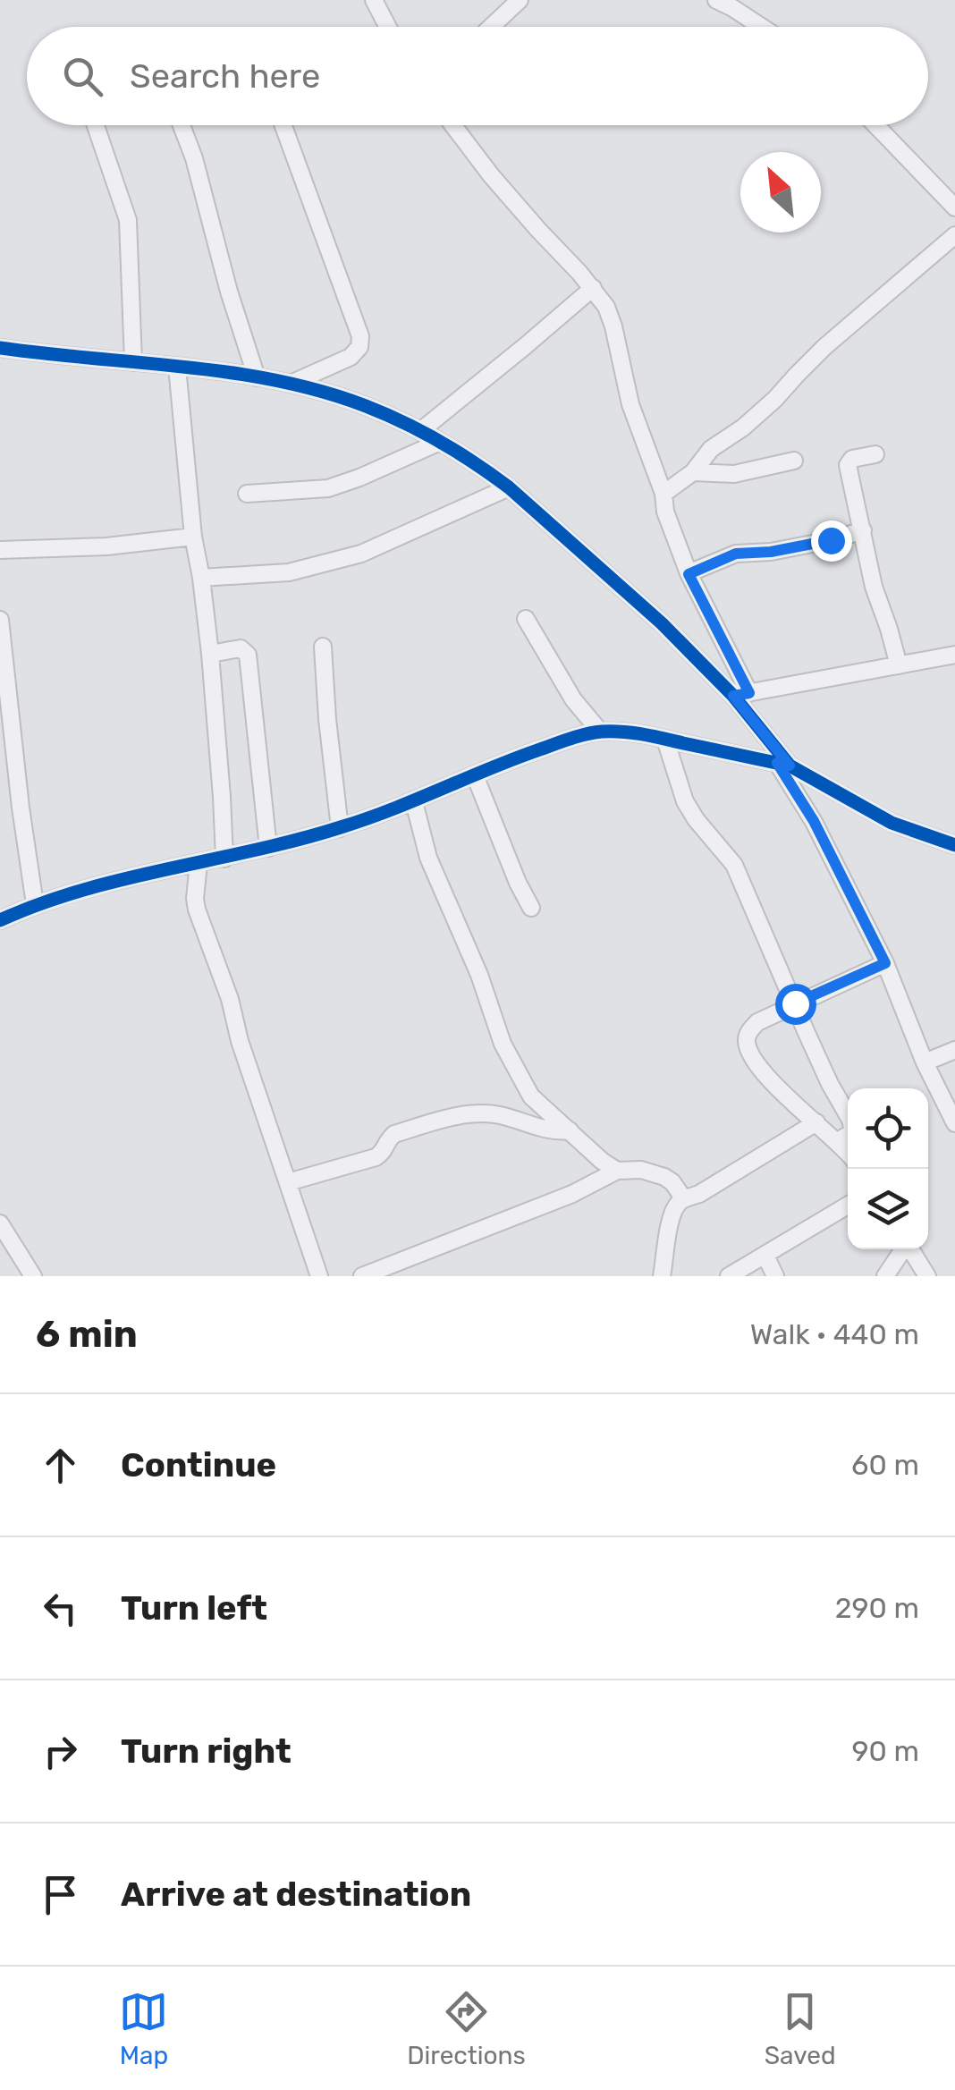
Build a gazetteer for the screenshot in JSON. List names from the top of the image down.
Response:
{
  "north": "top left",
  "page": {
    "search": "Search here",
    "heading": ["6 min", "Walk · 440 m"],
    "list": [
      ["Continue", "60 m"],
      ["Turn left", "290 m"],
      ["Turn right", "90 m"],
      "Arrive at destination"
    ],
    "nav": ["Map", "Directions", "Saved"]
  }
}
